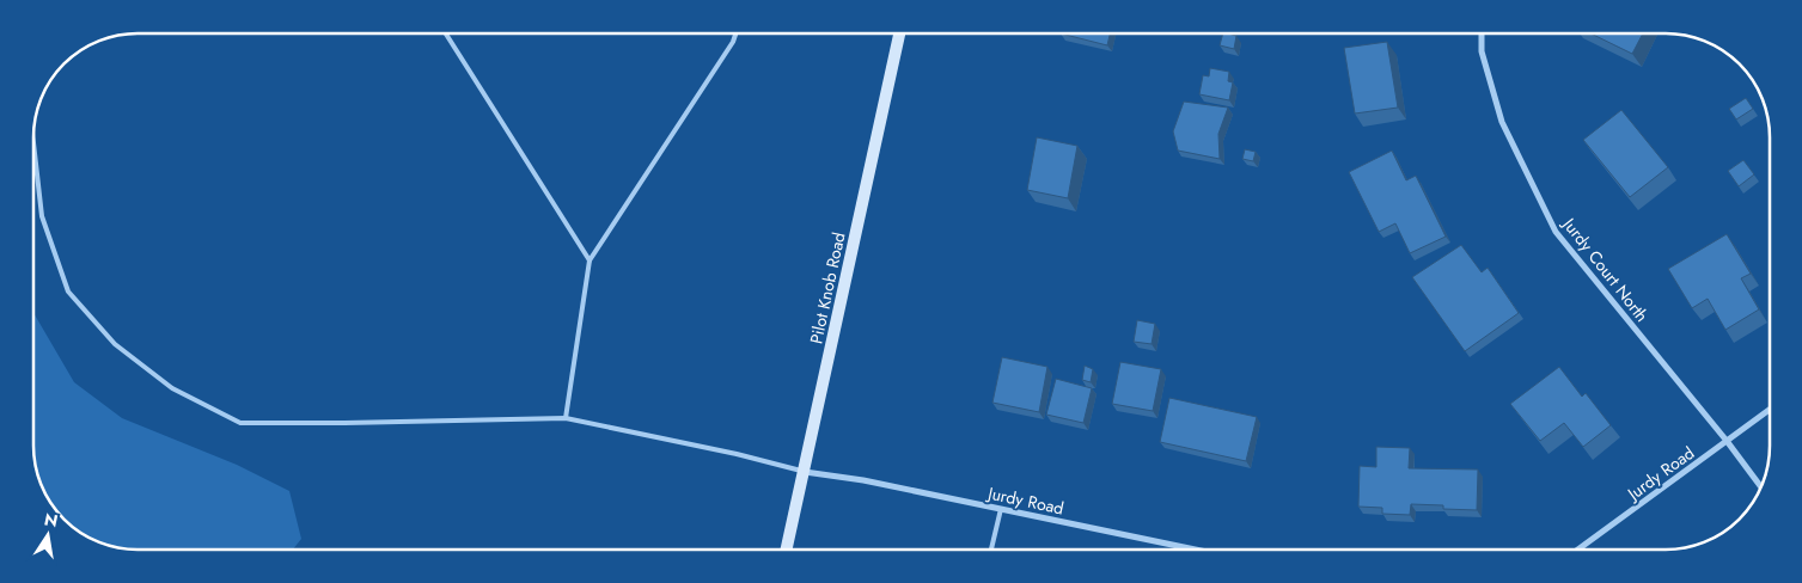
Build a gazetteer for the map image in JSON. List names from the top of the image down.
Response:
{
  "streets": {
    "main road": ["Pilot Knob Road"],
    "street": ["Jurdy Court North", "Jurdy Road"]
  },
  "crossings": [
    ["Jurdy Court North", "Jurdy Road"],
    ["Pilot Knob Road", "Jurdy Road"]
  ],
  "north": "top"
}
